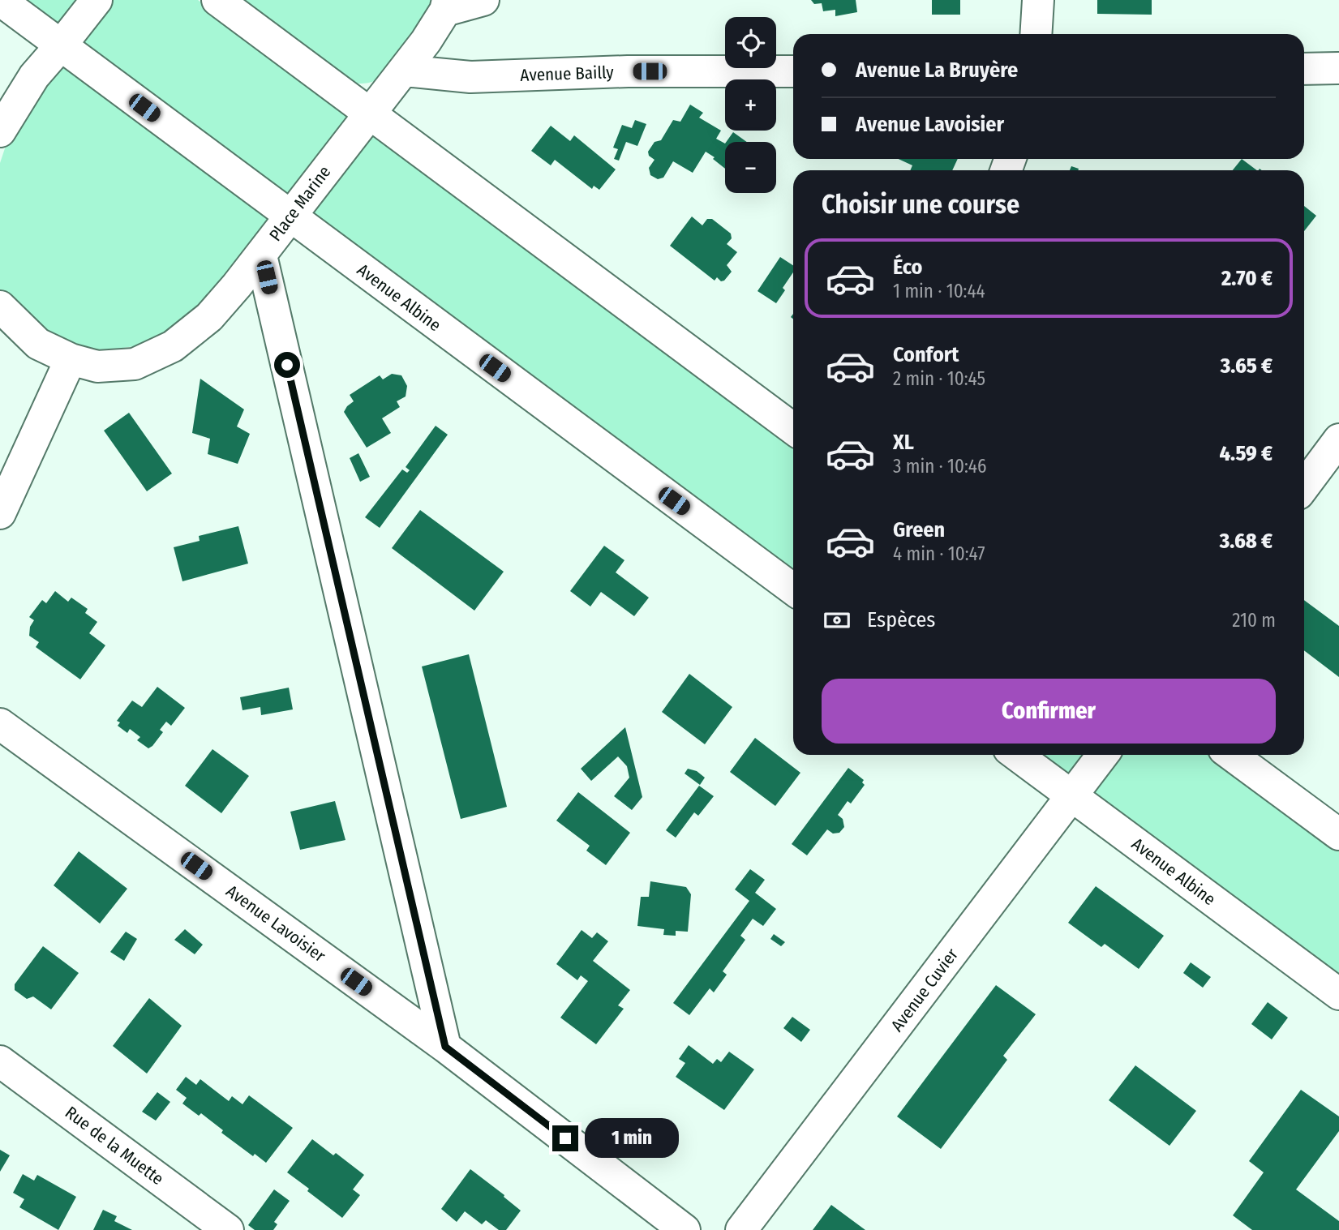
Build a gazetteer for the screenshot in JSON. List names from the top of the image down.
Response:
{
  "streets": {
    "street": [
      "Avenue Bailly",
      "Place Marine",
      "Avenue Albine",
      "Avenue Lavoisier",
      "Avenue Cuvier",
      "Rue de la Muette"
    ]
  },
  "crossings": [
    ["Avenue Bailly", "Place Marine"],
    ["Place Marine", "Avenue Albine"],
    ["Avenue Albine", "Avenue Cuvier"]
  ],
  "page": {
    "map_buttons": ["+", "−"],
    "banner": ["Avenue La Bruyère", "Avenue Lavoisier"],
    "heading": "Choisir une course",
    "list": [
      {
        "name": "Éco",
        "note": "1 min · 10:44",
        "value": "2.70 €"
      },
      {
        "name": "Confort",
        "note": "2 min · 10:45",
        "value": "3.65 €"
      },
      {
        "name": "XL",
        "note": "3 min · 10:46",
        "value": "4.59 €"
      },
      {
        "name": "Green",
        "note": "4 min · 10:47",
        "value": "3.68 €"
      }
    ],
    "pay": ["Espèces", "210 m"],
    "buttons": "Confirmer",
    "bubble": "1 min"
  }
}
